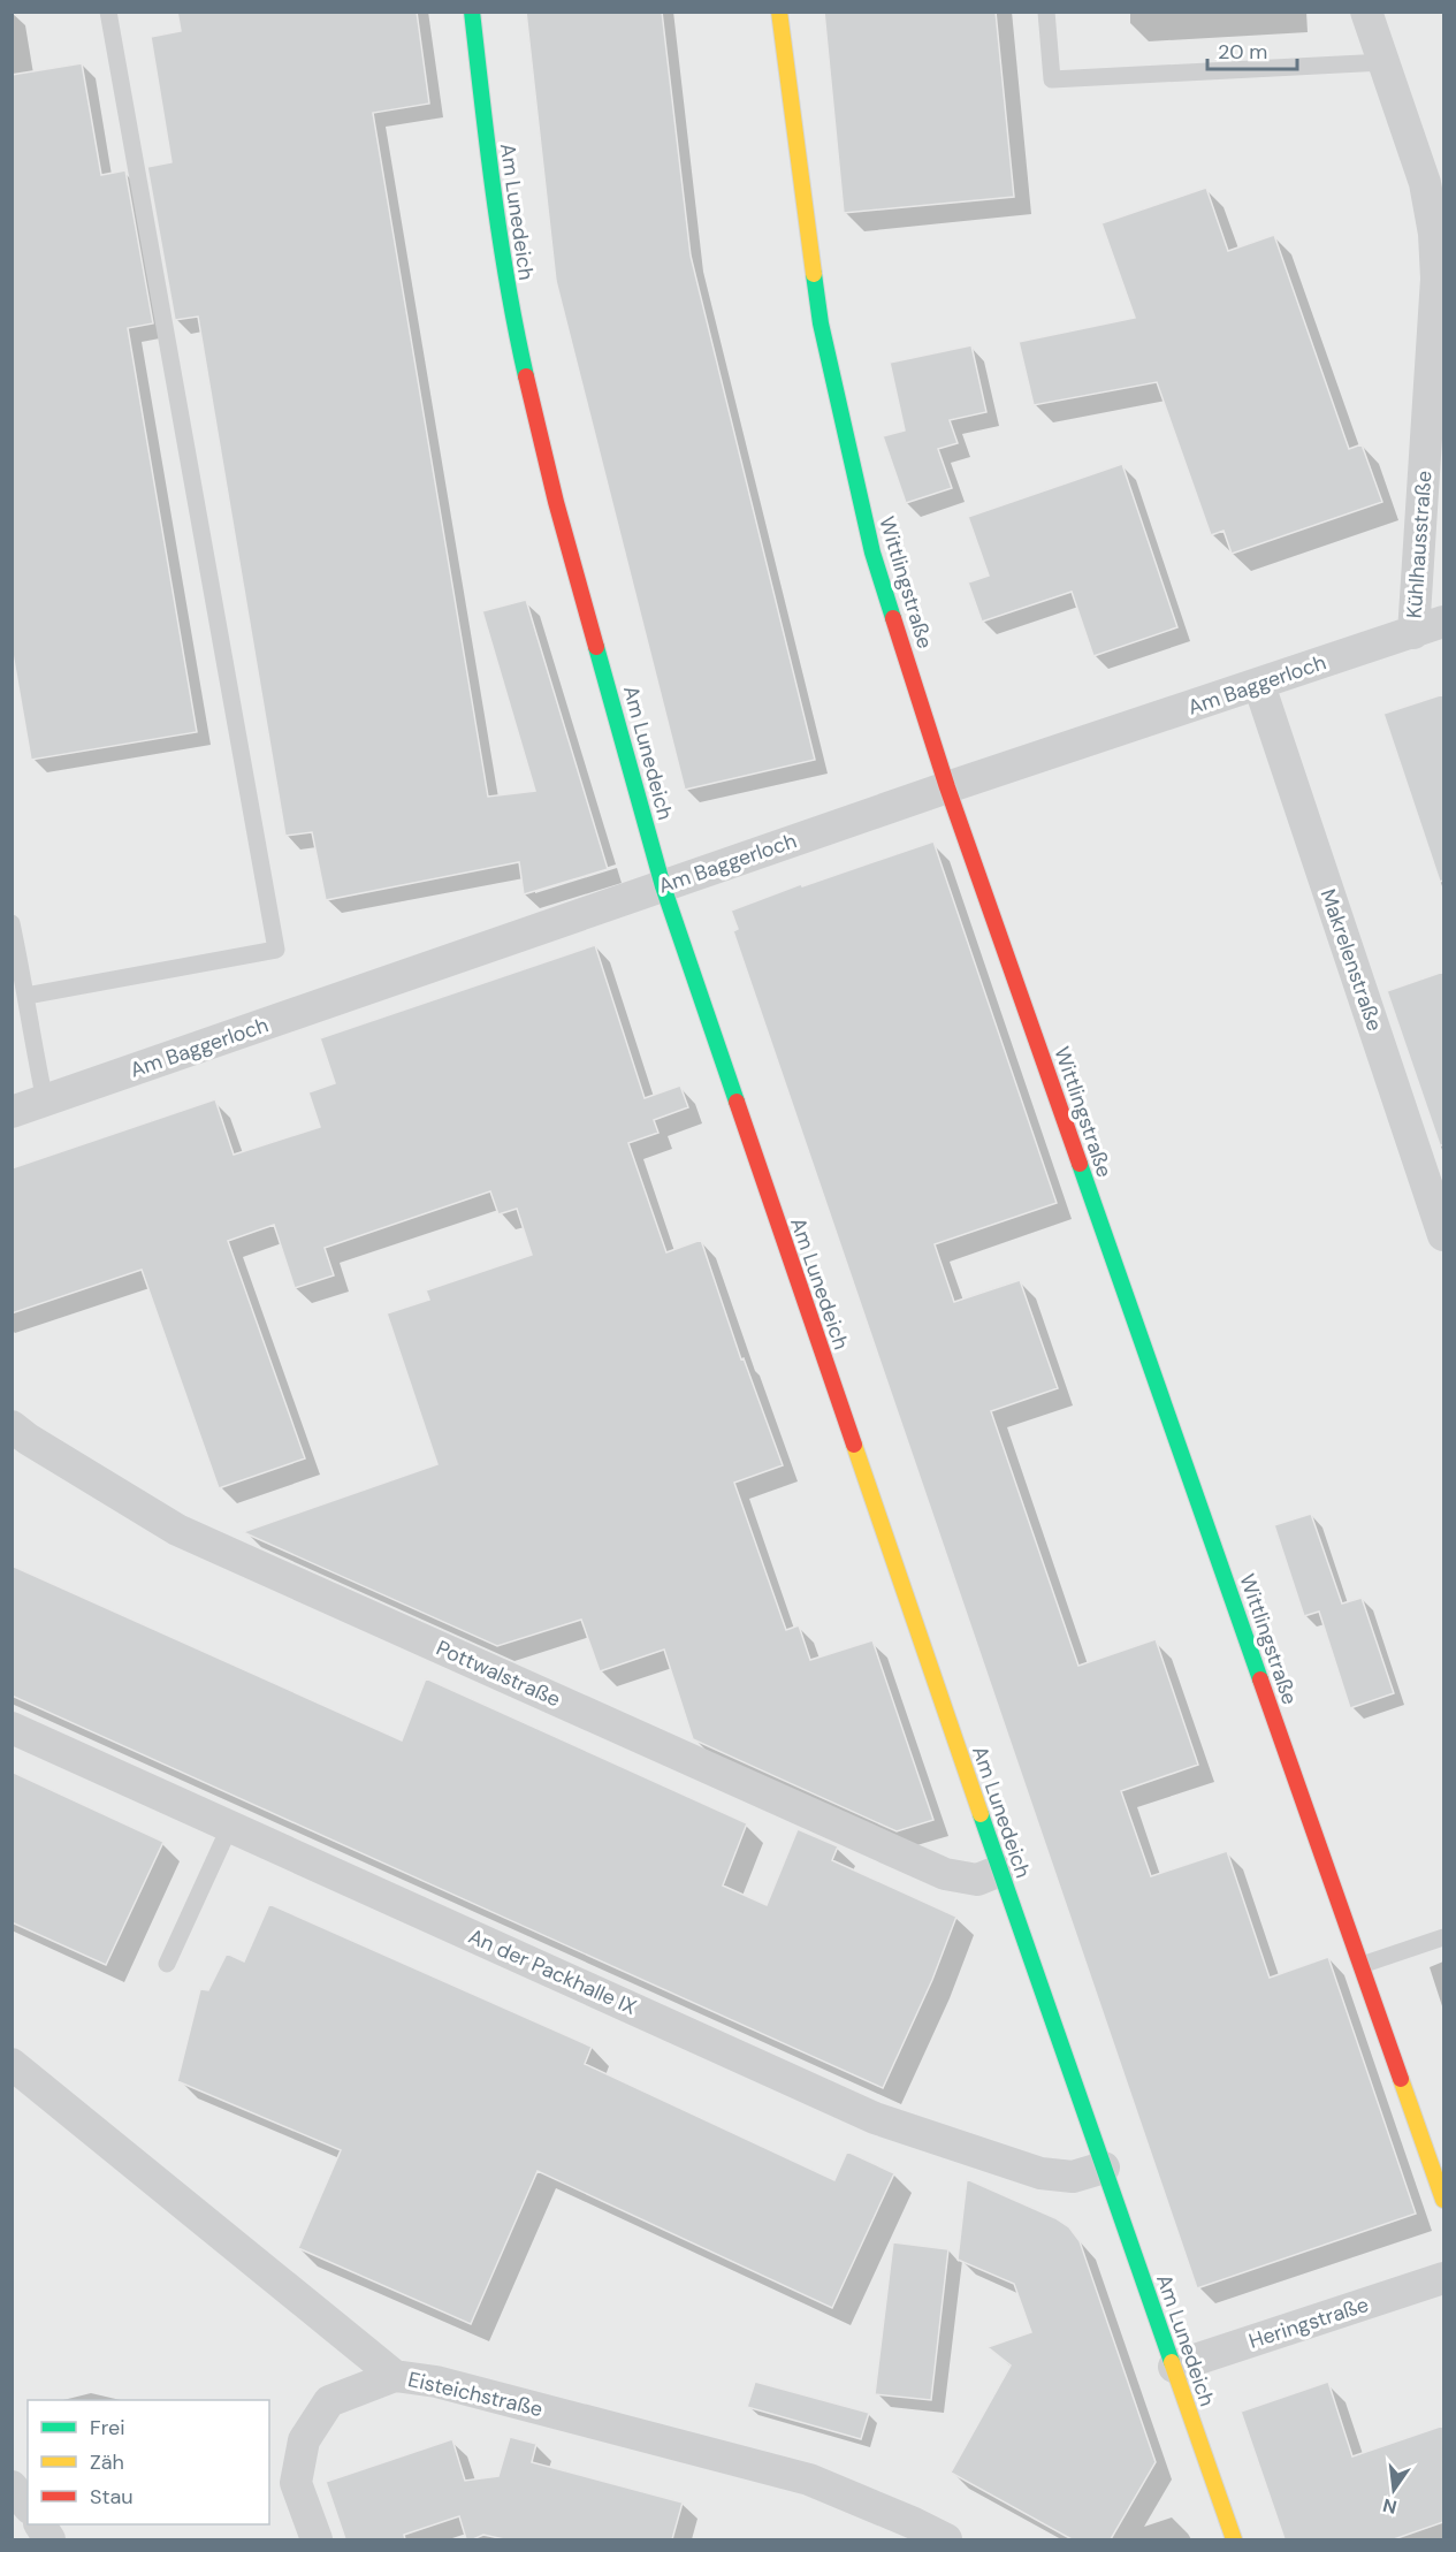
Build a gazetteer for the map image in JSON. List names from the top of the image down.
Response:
{
  "streets": {
    "street": [
      "Am Lunedeich",
      "Kühlhausstraße",
      "Wittlingstraße",
      "Am Baggerloch",
      "Makrelenstraße",
      "Pottwalstraße",
      "An der Packhalle IX",
      "Heringstraße",
      "Eisteichstraße"
    ]
  },
  "crossings": [
    ["Am Lunedeich", "Am Baggerloch"],
    ["Am Lunedeich", "Pottwalstraße"],
    ["Am Lunedeich", "An der Packhalle IX"],
    ["Am Lunedeich", "Heringstraße"],
    ["Kühlhausstraße", "Am Baggerloch"],
    ["Wittlingstraße", "Am Baggerloch"],
    ["Am Baggerloch", "Makrelenstraße"]
  ],
  "legend": ["Frei", "Zäh", "Stau"],
  "scale_bar": "20 m",
  "north": "bottom"
}
